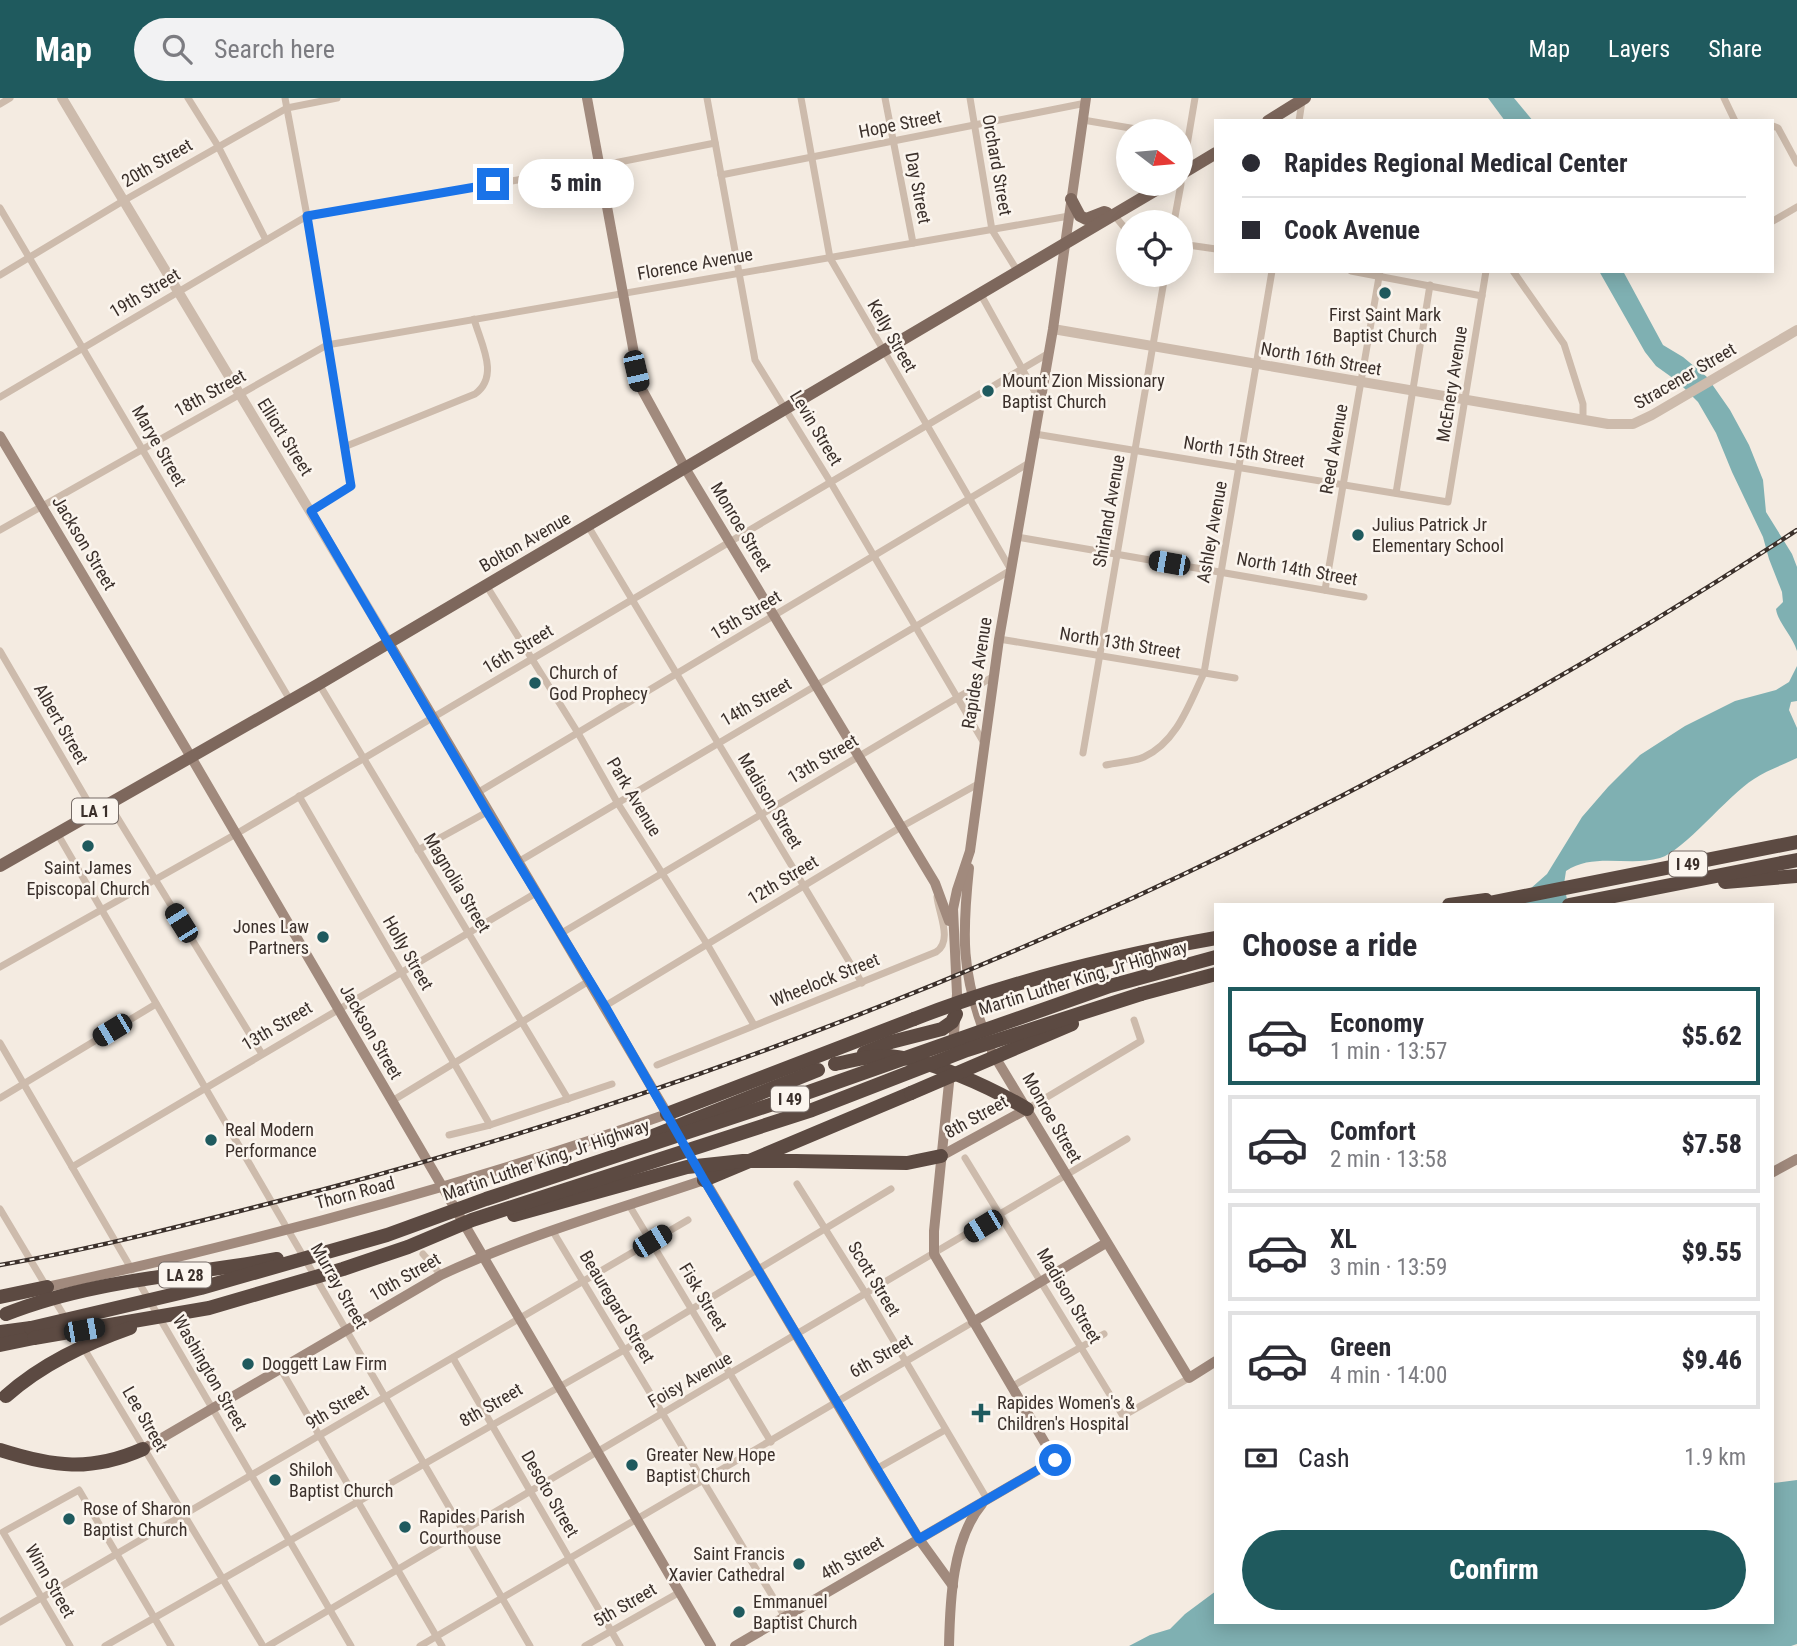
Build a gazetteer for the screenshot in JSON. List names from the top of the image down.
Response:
{
  "streets": {
    "highway": ["I 49", "Martin Luther King, Jr Highway", "LA 28"],
    "main road": [
      "Elliott Street",
      "Monroe Street",
      "Bolton Avenue",
      "Jackson Street",
      "Rapides Avenue",
      "LA 1",
      "8th Street",
      "Thorn Road",
      "10th Street",
      "6th Street",
      "4th Street"
    ],
    "street": [
      "Hope Street",
      "20th Street",
      "Orchard Street",
      "Day Street",
      "Florence Avenue",
      "19th Street",
      "Kelly Street",
      "North 16th Street",
      "Stracener Street",
      "McEnery Avenue",
      "18th Street",
      "Levin Street",
      "Marye Street",
      "Reed Avenue",
      "North 15th Street",
      "Shirland Avenue",
      "Ashley Avenue",
      "North 14th Street",
      "15th Street",
      "North 13th Street",
      "16th Street",
      "14th Street",
      "Albert Street",
      "13th Street",
      "Park Avenue",
      "Madison Street",
      "12th Street",
      "Magnolia Street",
      "Holly Street",
      "Wheelock Street",
      "Scott Street",
      "Murray Street",
      "Fisk Street",
      "Beauregard Street",
      "Washington Street",
      "Foisy Avenue",
      "9th Street",
      "Lee Street",
      "Desoto Street",
      "Winn Street",
      "5th Street"
    ]
  },
  "crossings": [
    ["Hope Street", "Orchard Street"],
    ["Hope Street", "Day Street"],
    ["Hope Street", "Kelly Street"],
    ["Hope Street", "Levin Street"],
    ["Hope Street", "Rapides Avenue"],
    ["20th Street", "Elliott Street"],
    ["20th Street", "Marye Street"],
    ["Orchard Street", "Florence Avenue"],
    ["Orchard Street", "Bolton Avenue"],
    ["Day Street", "Florence Avenue"],
    ["Florence Avenue", "Kelly Street"],
    ["Florence Avenue", "18th Street"],
    ["Florence Avenue", "Levin Street"],
    ["Florence Avenue", "Monroe Street"],
    ["Florence Avenue", "Rapides Avenue"],
    ["19th Street", "Elliott Street"],
    ["19th Street", "Marye Street"],
    ["Kelly Street", "Bolton Avenue"],
    ["Kelly Street", "15th Street"],
    ["Kelly Street", "16th Street"],
    ["Kelly Street", "Rapides Avenue"],
    ["Kelly Street", "14th Street"],
    ["North 16th Street", "Stracener Street"],
    ["North 16th Street", "McEnery Avenue"],
    ["North 16th Street", "Reed Avenue"],
    ["North 16th Street", "Shirland Avenue"],
    ["North 16th Street", "Ashley Avenue"],
    ["North 16th Street", "Rapides Avenue"],
    ["McEnery Avenue", "North 15th Street"],
    ["18th Street", "Elliott Street"],
    ["18th Street", "Marye Street"],
    ["18th Street", "Jackson Street"],
    ["Levin Street", "Bolton Avenue"],
    ["Levin Street", "15th Street"],
    ["Levin Street", "16th Street"],
    ["Levin Street", "Rapides Avenue"],
    ["Levin Street", "14th Street"],
    ["Levin Street", "13th Street"],
    ["Elliott Street", "Bolton Avenue"],
    ["Elliott Street", "15th Street"],
    ["Elliott Street", "16th Street"],
    ["Elliott Street", "14th Street"],
    ["Elliott Street", "13th Street"],
    ["Elliott Street", "12th Street"],
    ["Elliott Street", "8th Street"],
    ["Elliott Street", "Thorn Road"],
    ["Elliott Street", "10th Street"],
    ["Elliott Street", "6th Street"],
    ["Elliott Street", "Foisy Avenue"],
    ["Elliott Street", "4th Street"],
    ["Marye Street", "Bolton Avenue"],
    ["Reed Avenue", "North 15th Street"],
    ["Reed Avenue", "North 14th Street"],
    ["North 15th Street", "Shirland Avenue"],
    ["North 15th Street", "Ashley Avenue"],
    ["North 15th Street", "Rapides Avenue"],
    ["Shirland Avenue", "North 14th Street"],
    ["Shirland Avenue", "North 13th Street"],
    ["Monroe Street", "Bolton Avenue"],
    ["Monroe Street", "15th Street"],
    ["Monroe Street", "16th Street"],
    ["Monroe Street", "Rapides Avenue"],
    ["Monroe Street", "14th Street"],
    ["Monroe Street", "13th Street"],
    ["Monroe Street", "Madison Street"],
    ["Monroe Street", "12th Street"],
    ["Monroe Street", "Wheelock Street"],
    ["Monroe Street", "8th Street"],
    ["Monroe Street", "6th Street"],
    ["Monroe Street", "Foisy Avenue"],
    ["Ashley Avenue", "North 14th Street"],
    ["Ashley Avenue", "North 13th Street"],
    ["Bolton Avenue", "Jackson Street"],
    ["Bolton Avenue", "Rapides Avenue"],
    ["Bolton Avenue", "Albert Street"],
    ["Bolton Avenue", "Park Avenue"],
    ["Bolton Avenue", "Madison Street"],
    ["Bolton Avenue", "Magnolia Street"],
    ["Bolton Avenue", "Murray Street"],
    ["Jackson Street", "16th Street"],
    ["Jackson Street", "13th Street"],
    ["Jackson Street", "8th Street"],
    ["Jackson Street", "Thorn Road"],
    ["Jackson Street", "10th Street"],
    ["Jackson Street", "6th Street"],
    ["Jackson Street", "Foisy Avenue"],
    ["Jackson Street", "9th Street"],
    ["Jackson Street", "5th Street"],
    ["North 14th Street", "Rapides Avenue"],
    ["15th Street", "Rapides Avenue"],
    ["15th Street", "Park Avenue"],
    ["15th Street", "Madison Street"],
    ["North 13th Street", "Rapides Avenue"],
    ["16th Street", "Rapides Avenue"],
    ["16th Street", "Park Avenue"],
    ["16th Street", "Madison Street"],
    ["16th Street", "Magnolia Street"],
    ["16th Street", "Holly Street"],
    ["16th Street", "Murray Street"],
    ["Rapides Avenue", "14th Street"],
    ["Rapides Avenue", "13th Street"],
    ["Rapides Avenue", "12th Street"],
    ["Rapides Avenue", "8th Street"],
    ["Rapides Avenue", "Foisy Avenue"],
    ["14th Street", "Park Avenue"],
    ["14th Street", "Madison Street"],
    ["13th Street", "Park Avenue"],
    ["13th Street", "Madison Street"],
    ["13th Street", "Magnolia Street"],
    ["13th Street", "Holly Street"],
    ["13th Street", "Murray Street"],
    ["13th Street", "Washington Street"],
    ["Park Avenue", "12th Street"],
    ["Park Avenue", "Wheelock Street"],
    ["Madison Street", "12th Street"],
    ["Madison Street", "Wheelock Street"],
    ["Madison Street", "6th Street"],
    ["Madison Street", "Foisy Avenue"],
    ["Martin Luther King, Jr Highway", "LA 28"],
    ["8th Street", "Scott Street"],
    ["8th Street", "Murray Street"],
    ["8th Street", "Fisk Street"],
    ["8th Street", "Beauregard Street"],
    ["8th Street", "Washington Street"],
    ["8th Street", "Lee Street"],
    ["8th Street", "Desoto Street"],
    ["Thorn Road", "Murray Street"],
    ["Thorn Road", "Washington Street"],
    ["Thorn Road", "Lee Street"],
    ["10th Street", "Murray Street"],
    ["10th Street", "Fisk Street"],
    ["10th Street", "Beauregard Street"],
    ["10th Street", "Washington Street"],
    ["10th Street", "Lee Street"],
    ["Scott Street", "6th Street"],
    ["Scott Street", "Foisy Avenue"],
    ["Scott Street", "4th Street"],
    ["Murray Street", "6th Street"],
    ["Murray Street", "Foisy Avenue"],
    ["Murray Street", "9th Street"],
    ["Fisk Street", "6th Street"],
    ["Fisk Street", "Foisy Avenue"],
    ["Fisk Street", "9th Street"],
    ["Beauregard Street", "6th Street"],
    ["Beauregard Street", "Foisy Avenue"],
    ["Beauregard Street", "9th Street"],
    ["Beauregard Street", "4th Street"],
    ["6th Street", "Desoto Street"],
    ["Washington Street", "Foisy Avenue"],
    ["Washington Street", "9th Street"],
    ["Foisy Avenue", "Desoto Street"],
    ["9th Street", "Lee Street"],
    ["9th Street", "Desoto Street"],
    ["9th Street", "Winn Street"],
    ["Desoto Street", "5th Street"]
  ],
  "places": {
    "other": [
      "First Saint Mark Baptist Church",
      "Mount Zion Missionary Baptist Church",
      "Julius Patrick Jr Elementary School",
      "Church of God Prophecy",
      "Saint James Episcopal Church",
      "Jones Law Partners",
      "Real Modern Performance",
      "Doggett Law Firm",
      "Greater New Hope Baptist Church",
      "Shiloh Baptist Church",
      "Rose of Sharon Baptist Church",
      "Rapides Parish Courthouse",
      "Saint Francis Xavier Cathedral",
      "Emmanuel Baptist Church"
    ],
    "health": ["Rapides Women's & Children's Hospital"]
  },
  "north": "right",
  "page": {
    "header": "Map",
    "search": "Search here",
    "nav": ["Map", "Layers", "Share"],
    "banner": ["Rapides Regional Medical Center", "Cook Avenue"],
    "bubble": "5 min",
    "heading": "Choose a ride",
    "list": [
      {
        "name": "Economy",
        "note": "1 min · 13:57",
        "value": "$5.62"
      },
      {
        "name": "Comfort",
        "note": "2 min · 13:58",
        "value": "$7.58"
      },
      {
        "name": "XL",
        "note": "3 min · 13:59",
        "value": "$9.55"
      },
      {
        "name": "Green",
        "note": "4 min · 14:00",
        "value": "$9.46"
      }
    ],
    "pay": ["Cash", "1.9 km"],
    "buttons": "Confirm"
  }
}
